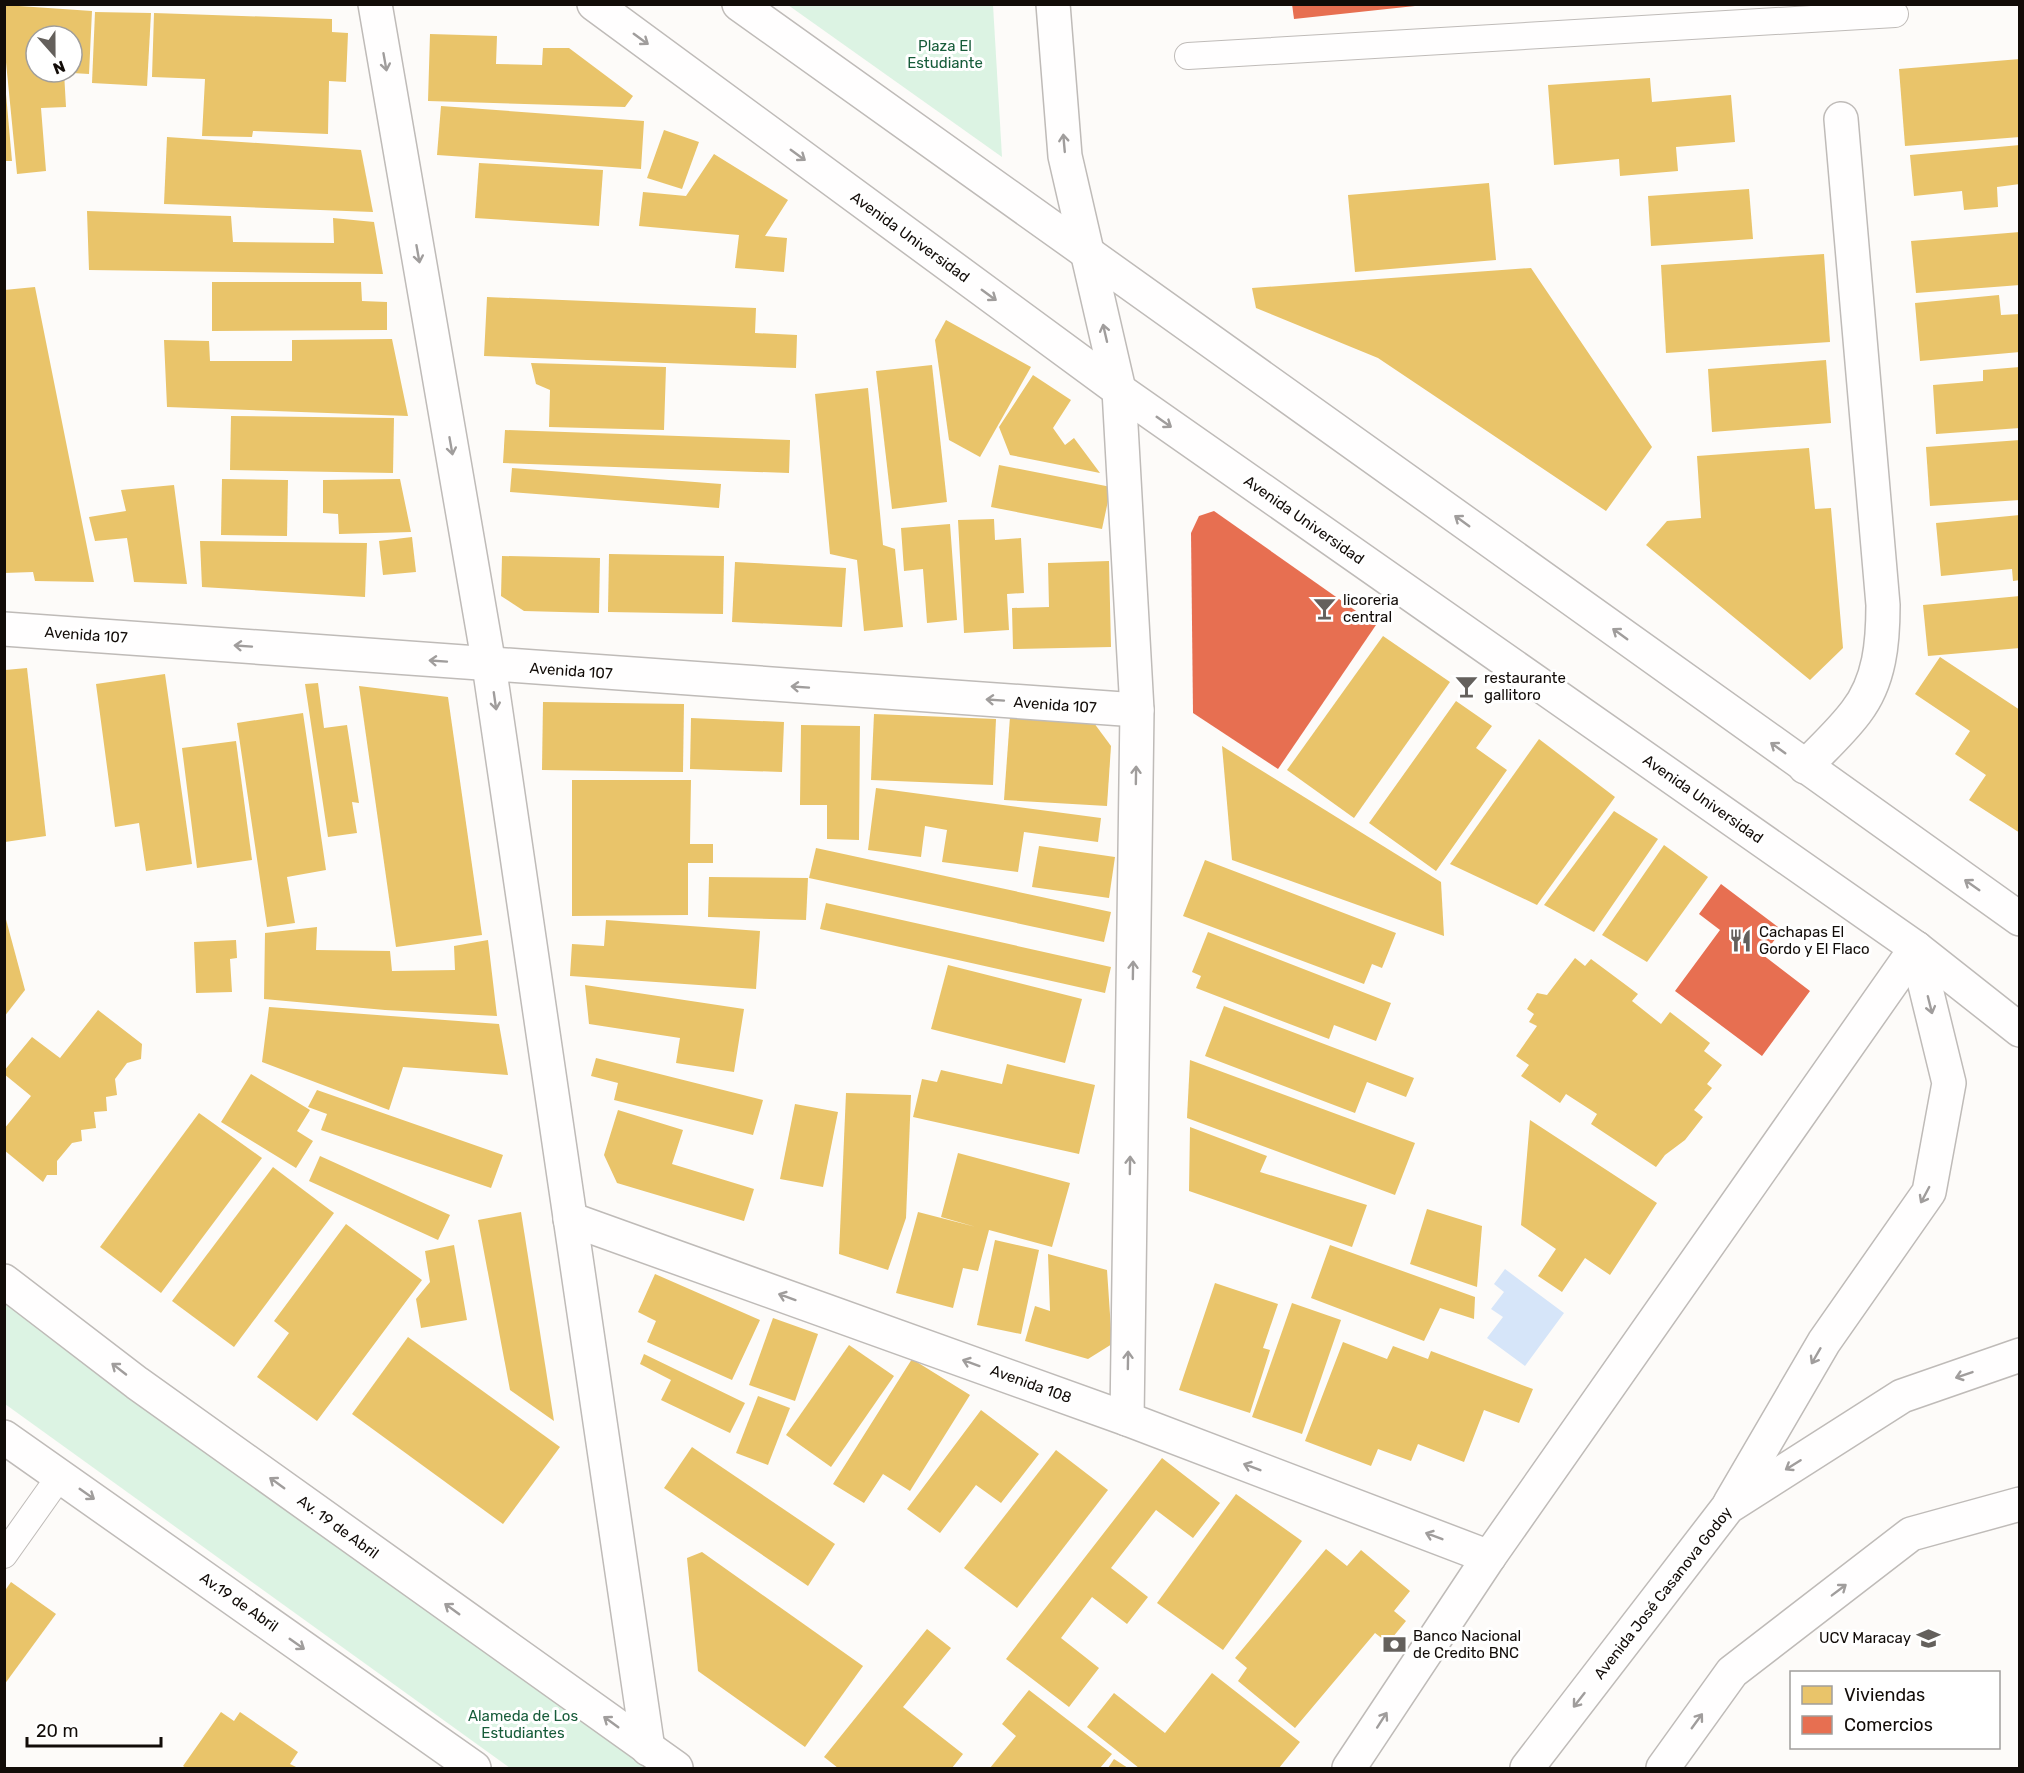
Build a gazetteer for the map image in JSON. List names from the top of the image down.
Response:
{
  "streets": {
    "street": [
      "Avenida Universidad",
      "Avenida 107",
      "Avenida 108",
      "Av. 19 de Abril",
      "Avenida José Casanova Godoy",
      "Av.19 de Abril"
    ]
  },
  "one_way": [
    "Avenida 107",
    "Avenida 108",
    "Av. 19 de Abril",
    "Av.19 de Abril"
  ],
  "parks": ["Plaza El Estudiante", "Alameda de Los Estudiantes"],
  "places": {
    "bar": ["licoreria central", "restaurante gallitoro"],
    "restaurant": ["Cachapas El Gordo y El Flaco"],
    "school or university": ["UCV Maracay"],
    "bank": ["Banco Nacional de Credito BNC"]
  },
  "legend": ["Viviendas", "Comercios"],
  "scale_bar": "20 m",
  "north": "bottom"
}
